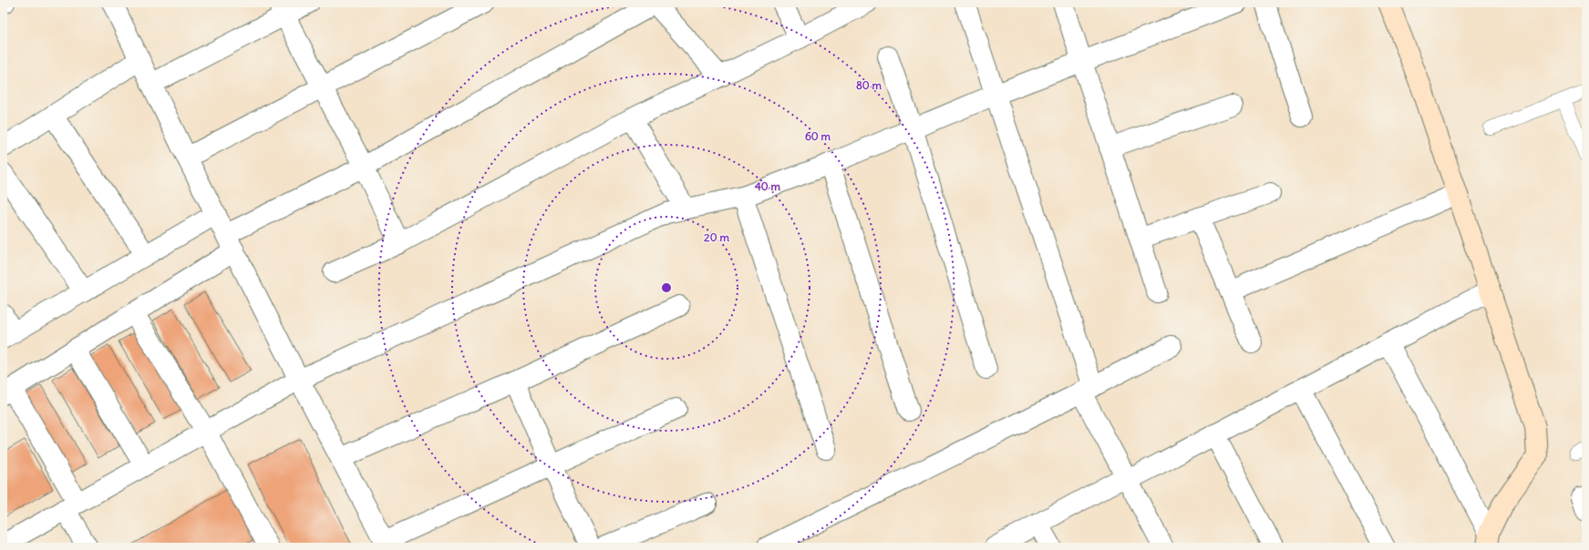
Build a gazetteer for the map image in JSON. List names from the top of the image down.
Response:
{
  "rings": [
    "80 m",
    "60 m",
    "40 m",
    "20 m"
  ]
}
